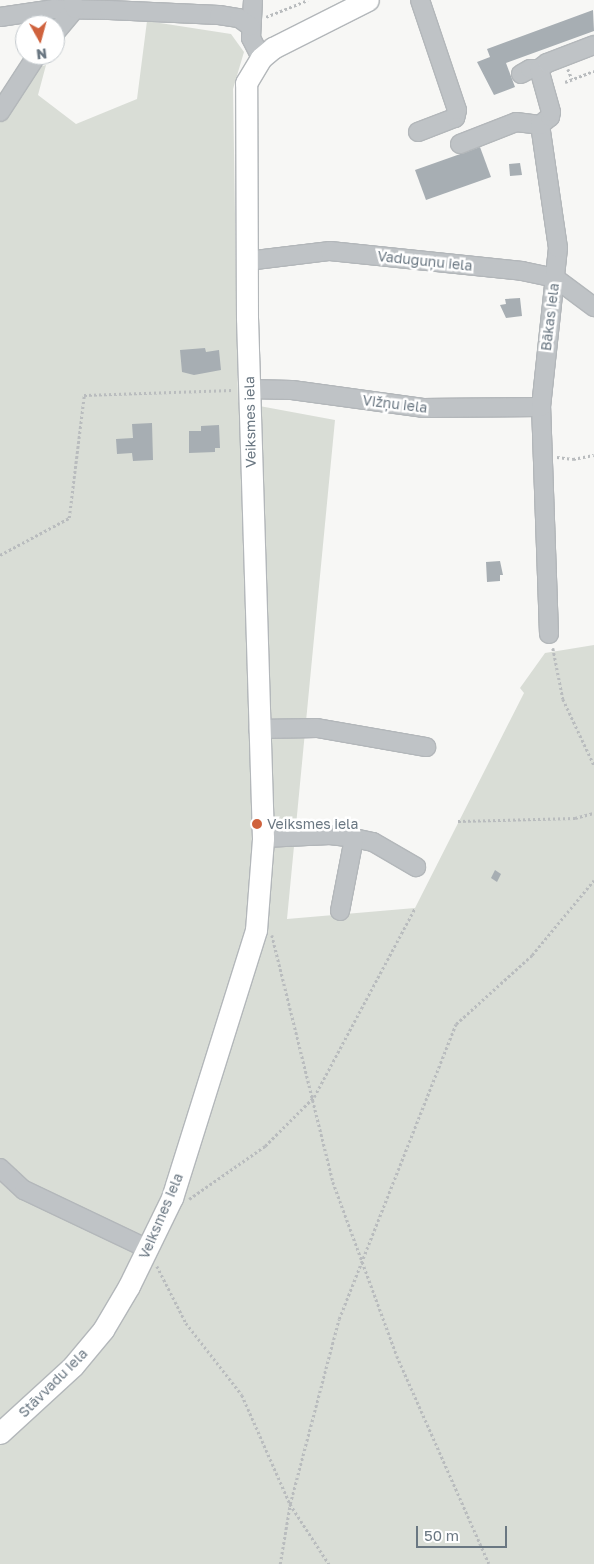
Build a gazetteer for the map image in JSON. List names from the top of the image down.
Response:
{
  "streets": {
    "main road": ["Veiksmes iela", "Stāvvadu iela"],
    "street": ["Vaduguņu iela", "Bākas iela", "Vižņu iela"]
  },
  "crossings": [
    ["Vaduguņu iela", "Bākas iela"],
    ["Vaduguņu iela", "Veiksmes iela"],
    ["Bākas iela", "Vižņu iela"],
    ["Vižņu iela", "Veiksmes iela"],
    ["Veiksmes iela", "Stāvvadu iela"]
  ],
  "places": ["Veiksmes iela"],
  "scale_bar": "50 m",
  "north": "bottom"
}
